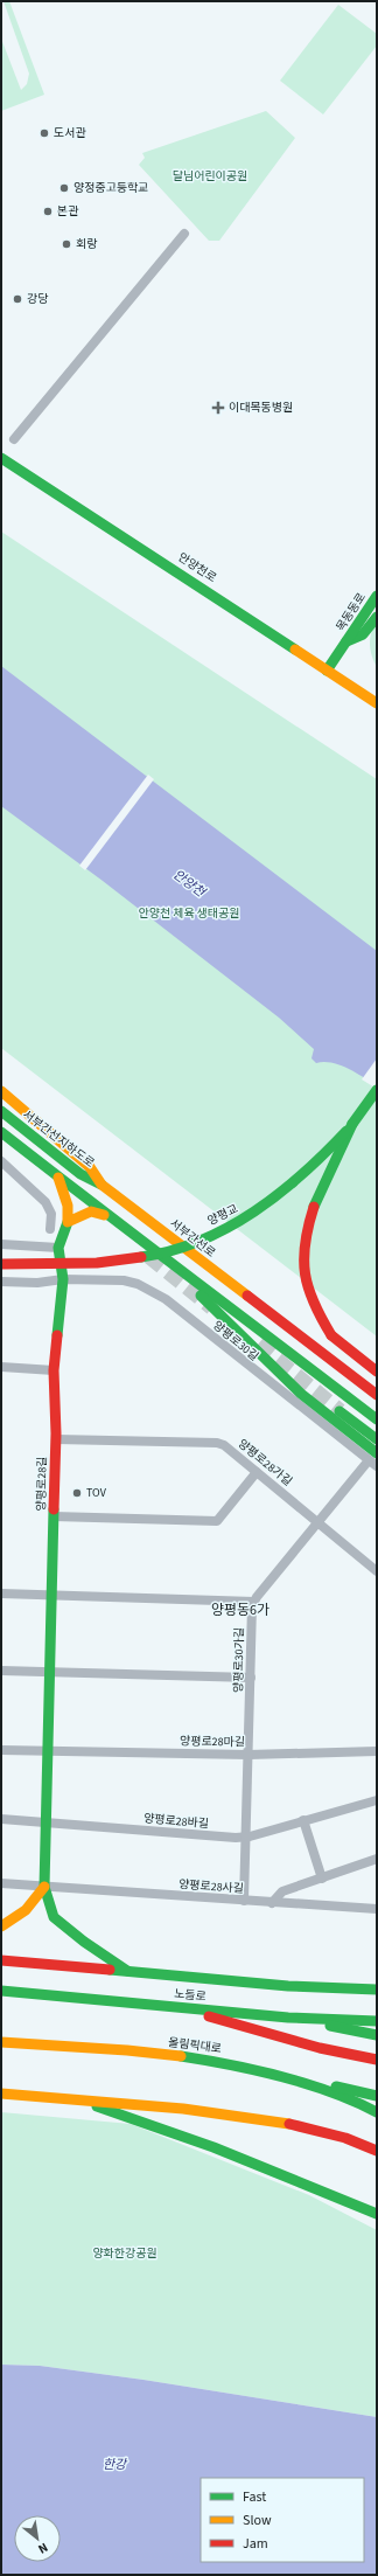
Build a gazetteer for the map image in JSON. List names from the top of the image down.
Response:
{
  "streets": {
    "main road": [
      "안양천로",
      "목동동로",
      "서부간선지하도로",
      "양평교",
      "서부간선로",
      "양평로28길",
      "노들로",
      "올림픽대로"
    ],
    "street": [
      "양평로30길",
      "양평로28가길",
      "양평로30가길",
      "양평로28마길",
      "양평로28바길",
      "양평로28사길"
    ]
  },
  "crossings": [
    ["안양천로", "목동동로"],
    ["서부간선지하도로", "서부간선로"],
    ["양평로30길", "양평로28길"],
    ["양평로28가길", "양평로28길"],
    ["양평로28길", "양평로28마길"],
    ["양평로28길", "양평로28바길"],
    ["양평로28길", "양평로28사길"],
    ["양평로30가길", "양평로28마길"],
    ["양평로30가길", "양평로28바길"],
    ["양평로30가길", "양평로28사길"]
  ],
  "districts": ["양평동6가"],
  "water": ["안양천", "한강"],
  "parks": ["달님어린이공원", "안양천 체육 생태공원", "양화한강공원"],
  "places": {
    "other": [
      "도서관",
      "양정중고등학교",
      "본관",
      "회랑",
      "강당",
      "TOV"
    ],
    "health": ["이대목동병원"]
  },
  "legend": ["Fast", "Slow", "Jam"],
  "north": "bottom right"
}
